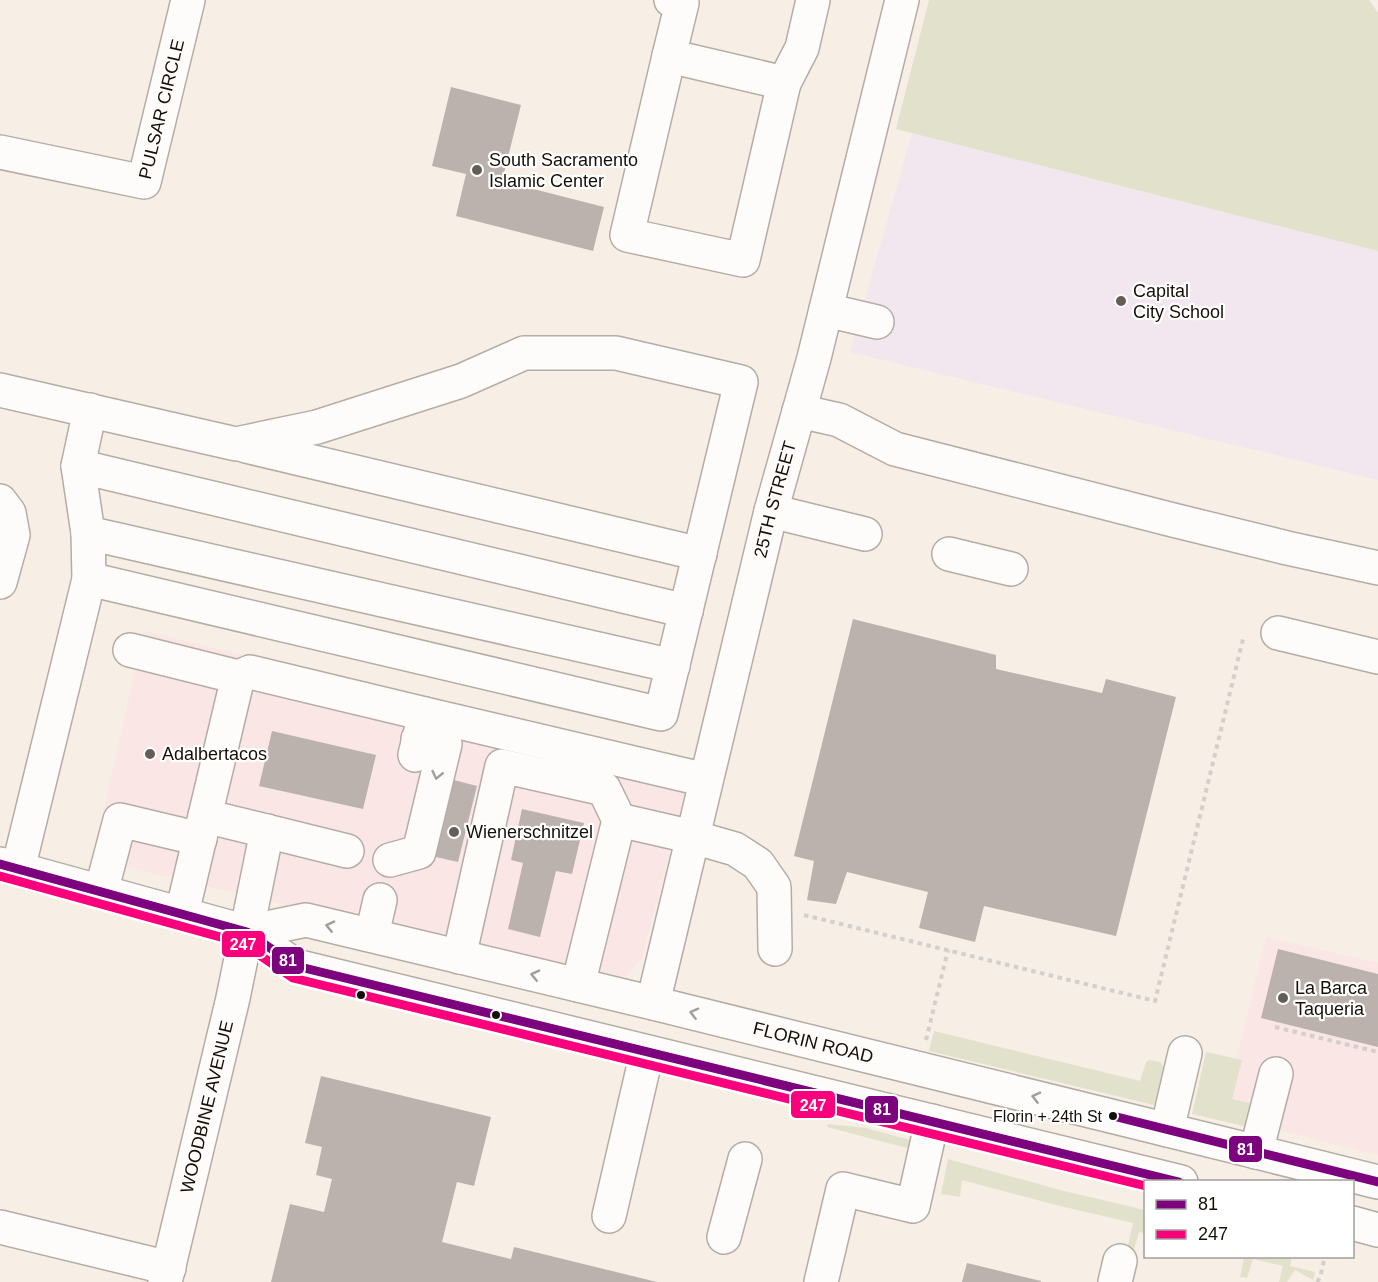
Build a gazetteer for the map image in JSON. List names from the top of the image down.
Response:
{
  "streets": {
    "main road": [
      "PULSAR CIRCLE",
      "25TH STREET",
      "FLORIN ROAD",
      "WOODBINE AVENUE"
    ]
  },
  "crossings": [
    ["25TH STREET", "FLORIN ROAD"],
    ["FLORIN ROAD", "WOODBINE AVENUE"]
  ],
  "places": [
    "South Sacramento Islamic Center",
    "Capital City School",
    "Adalbertacos",
    "Wienerschnitzel",
    "La Barca Taqueria",
    "Florin + 24th St"
  ],
  "lines": ["transit line 81", "transit line 247"],
  "legend": ["81", "247"]
}
